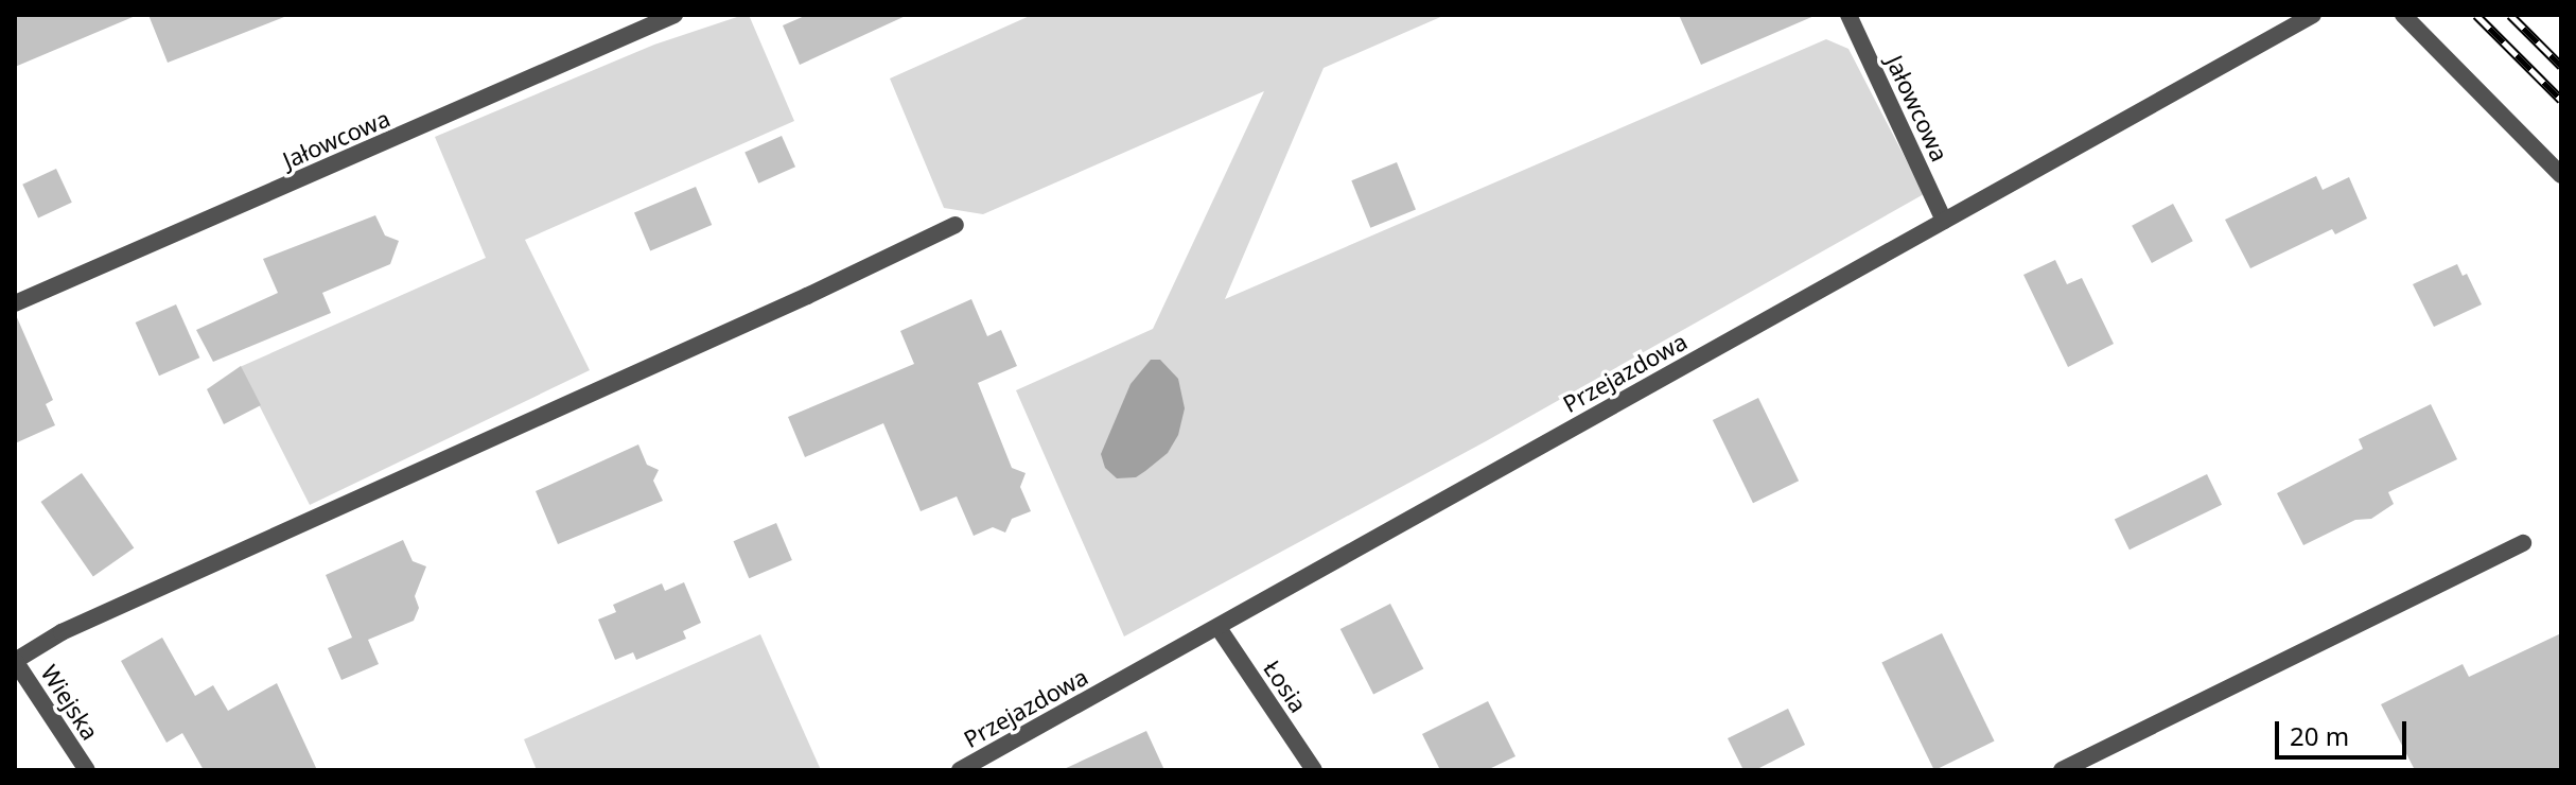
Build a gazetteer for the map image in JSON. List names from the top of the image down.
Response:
{
  "streets": {
    "street": [
      "Jałowcowa",
      "Przejazdowa",
      "Łosia",
      "Wiejska"
    ]
  },
  "crossings": [
    ["Jałowcowa", "Przejazdowa"],
    ["Przejazdowa", "Łosia"]
  ],
  "scale_bar": "20 m"
}
